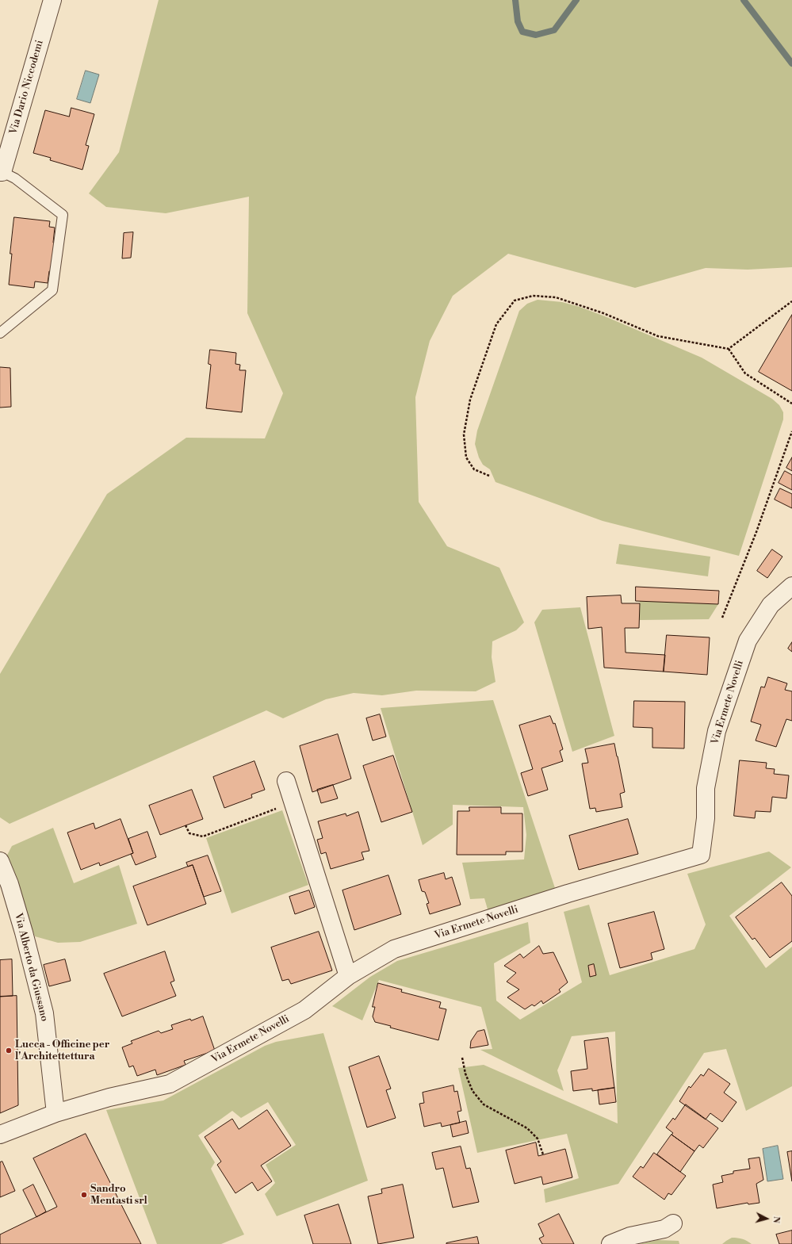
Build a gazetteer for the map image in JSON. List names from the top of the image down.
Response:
{
  "streets": {
    "street": ["Via Dario Niccodemi", "Via Ermete Novelli", "Via Alberto da Giussano"]
  },
  "crossings": [
    ["Via Ermete Novelli", "Via Alberto da Giussano"]
  ],
  "places": ["Lucca - Officine per l'Architettettura", "Sandro Mentasti srl"],
  "north": "right"
}
